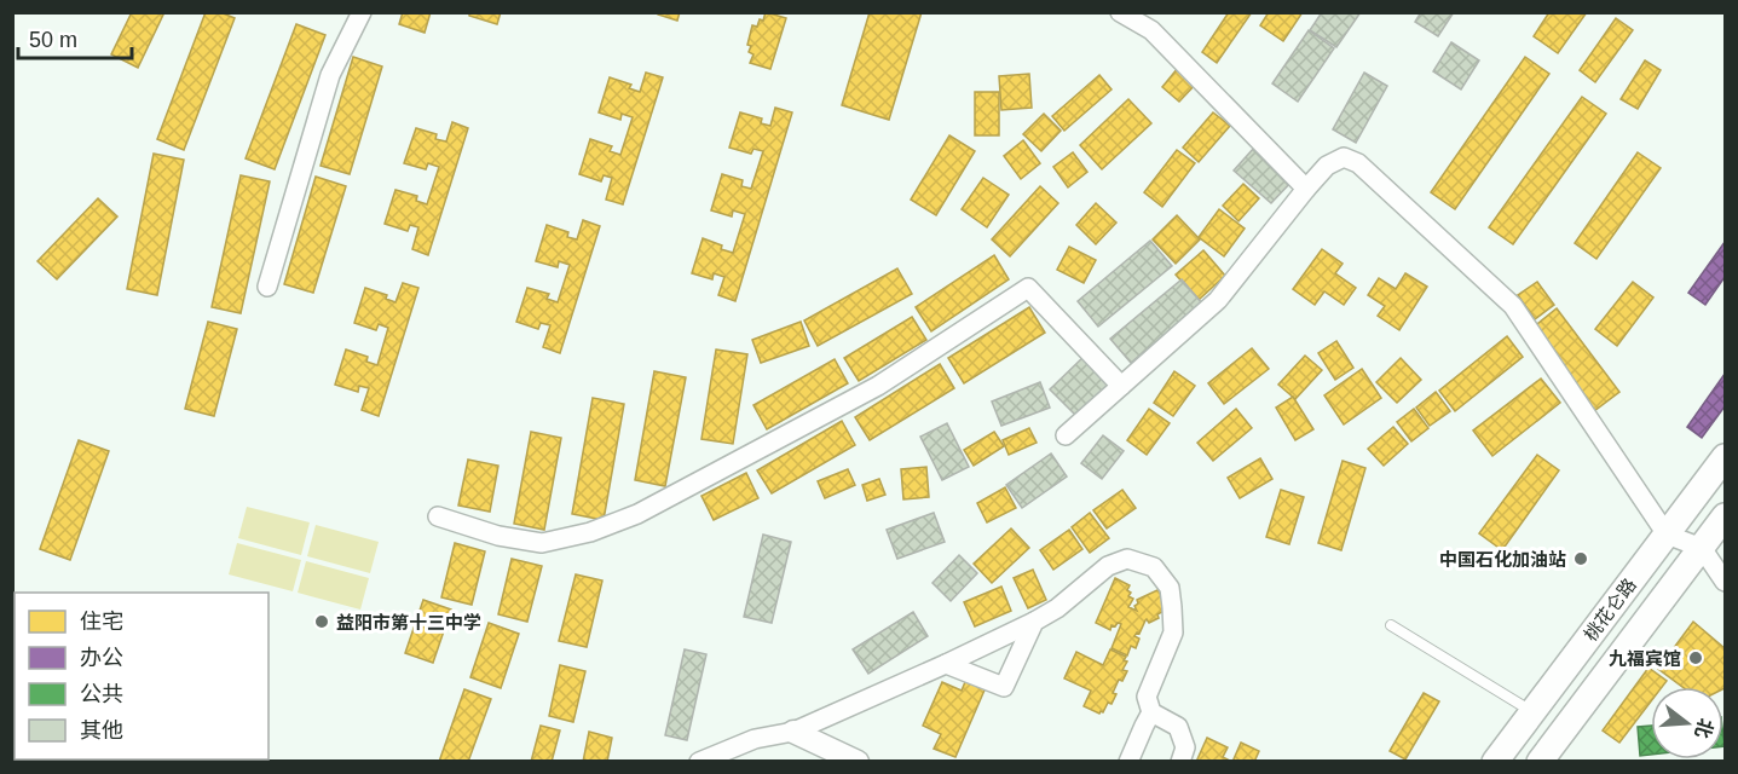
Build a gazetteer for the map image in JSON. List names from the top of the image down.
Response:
{
  "streets": {
    "main road": ["桃花仑路"]
  },
  "places": ["中国石化加油站", "益阳市第十三中学", "九福宾馆"],
  "legend": [
    "住宅",
    "办公",
    "公共",
    "其他"
  ],
  "scale_bar": "50 m",
  "north": "right"
}
